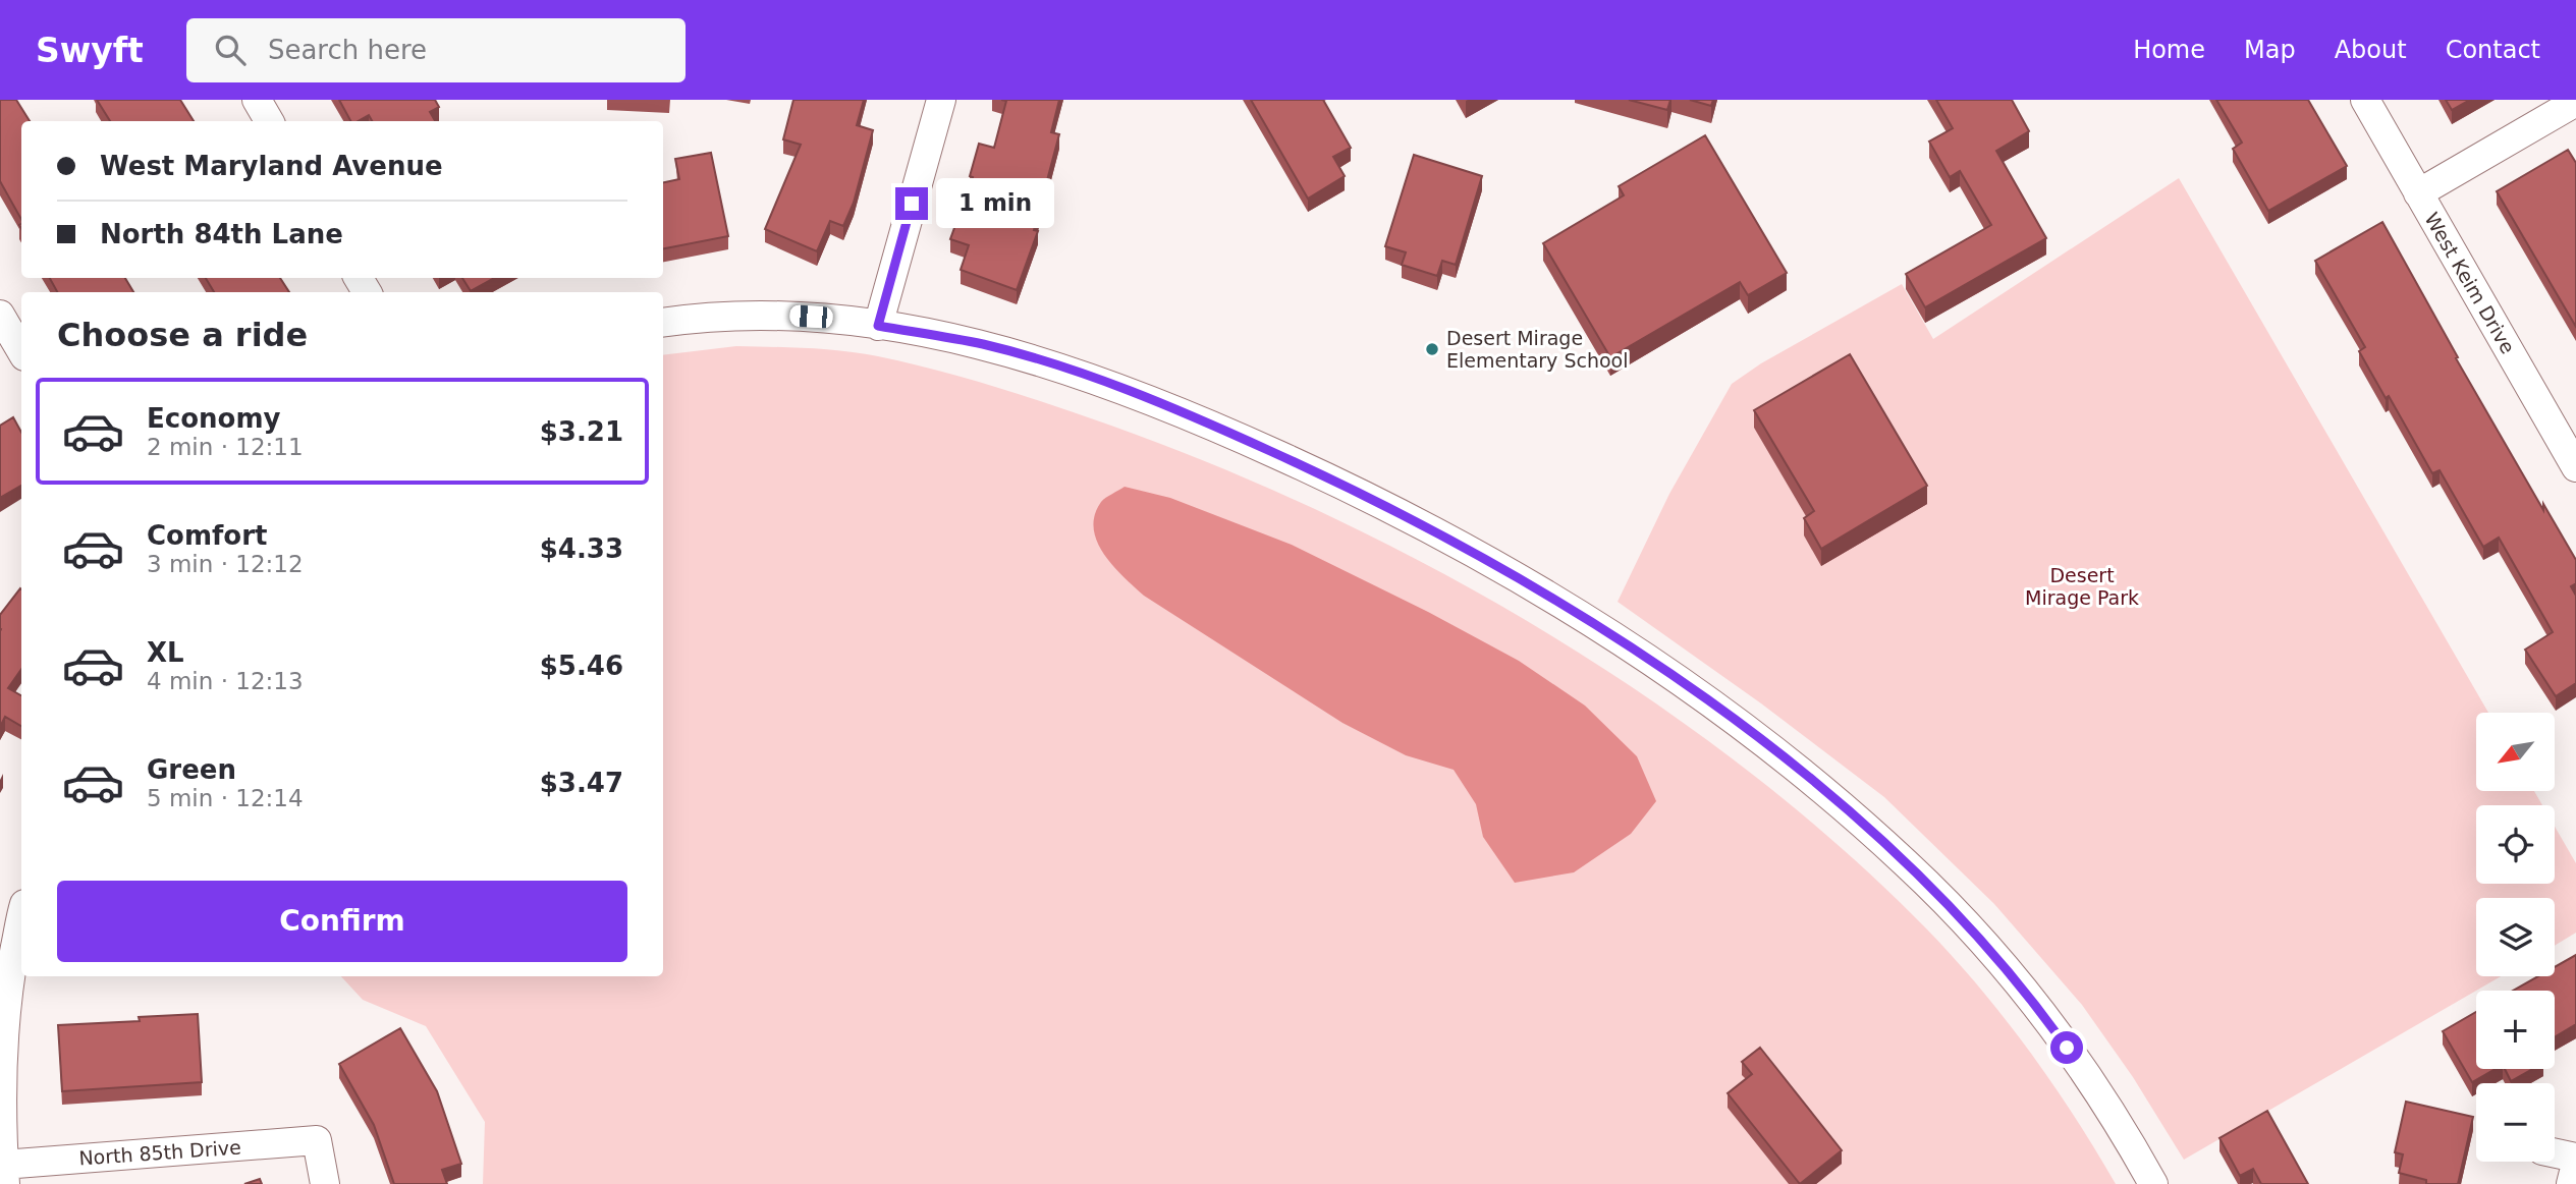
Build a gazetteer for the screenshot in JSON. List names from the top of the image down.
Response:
{
  "streets": {
    "street": ["West Keim Drive", "North 85th Drive"]
  },
  "parks": ["Desert Mirage Park"],
  "places": ["Desert Mirage Elementary School"],
  "north": "bottom left",
  "page": {
    "header": "Swyft",
    "search": "Search here",
    "nav": [
      "Home",
      "Map",
      "About",
      "Contact"
    ],
    "banner": ["West Maryland Avenue", "North 84th Lane"],
    "bubble": "1 min",
    "heading": "Choose a ride",
    "list": [
      {
        "name": "Economy",
        "note": "2 min · 12:11",
        "value": "$3.21"
      },
      {
        "name": "Comfort",
        "note": "3 min · 12:12",
        "value": "$4.33"
      },
      {
        "name": "XL",
        "note": "4 min · 12:13",
        "value": "$5.46"
      },
      {
        "name": "Green",
        "note": "5 min · 12:14",
        "value": "$3.47"
      }
    ],
    "map_buttons": ["+", "−"],
    "buttons": "Confirm"
  }
}
